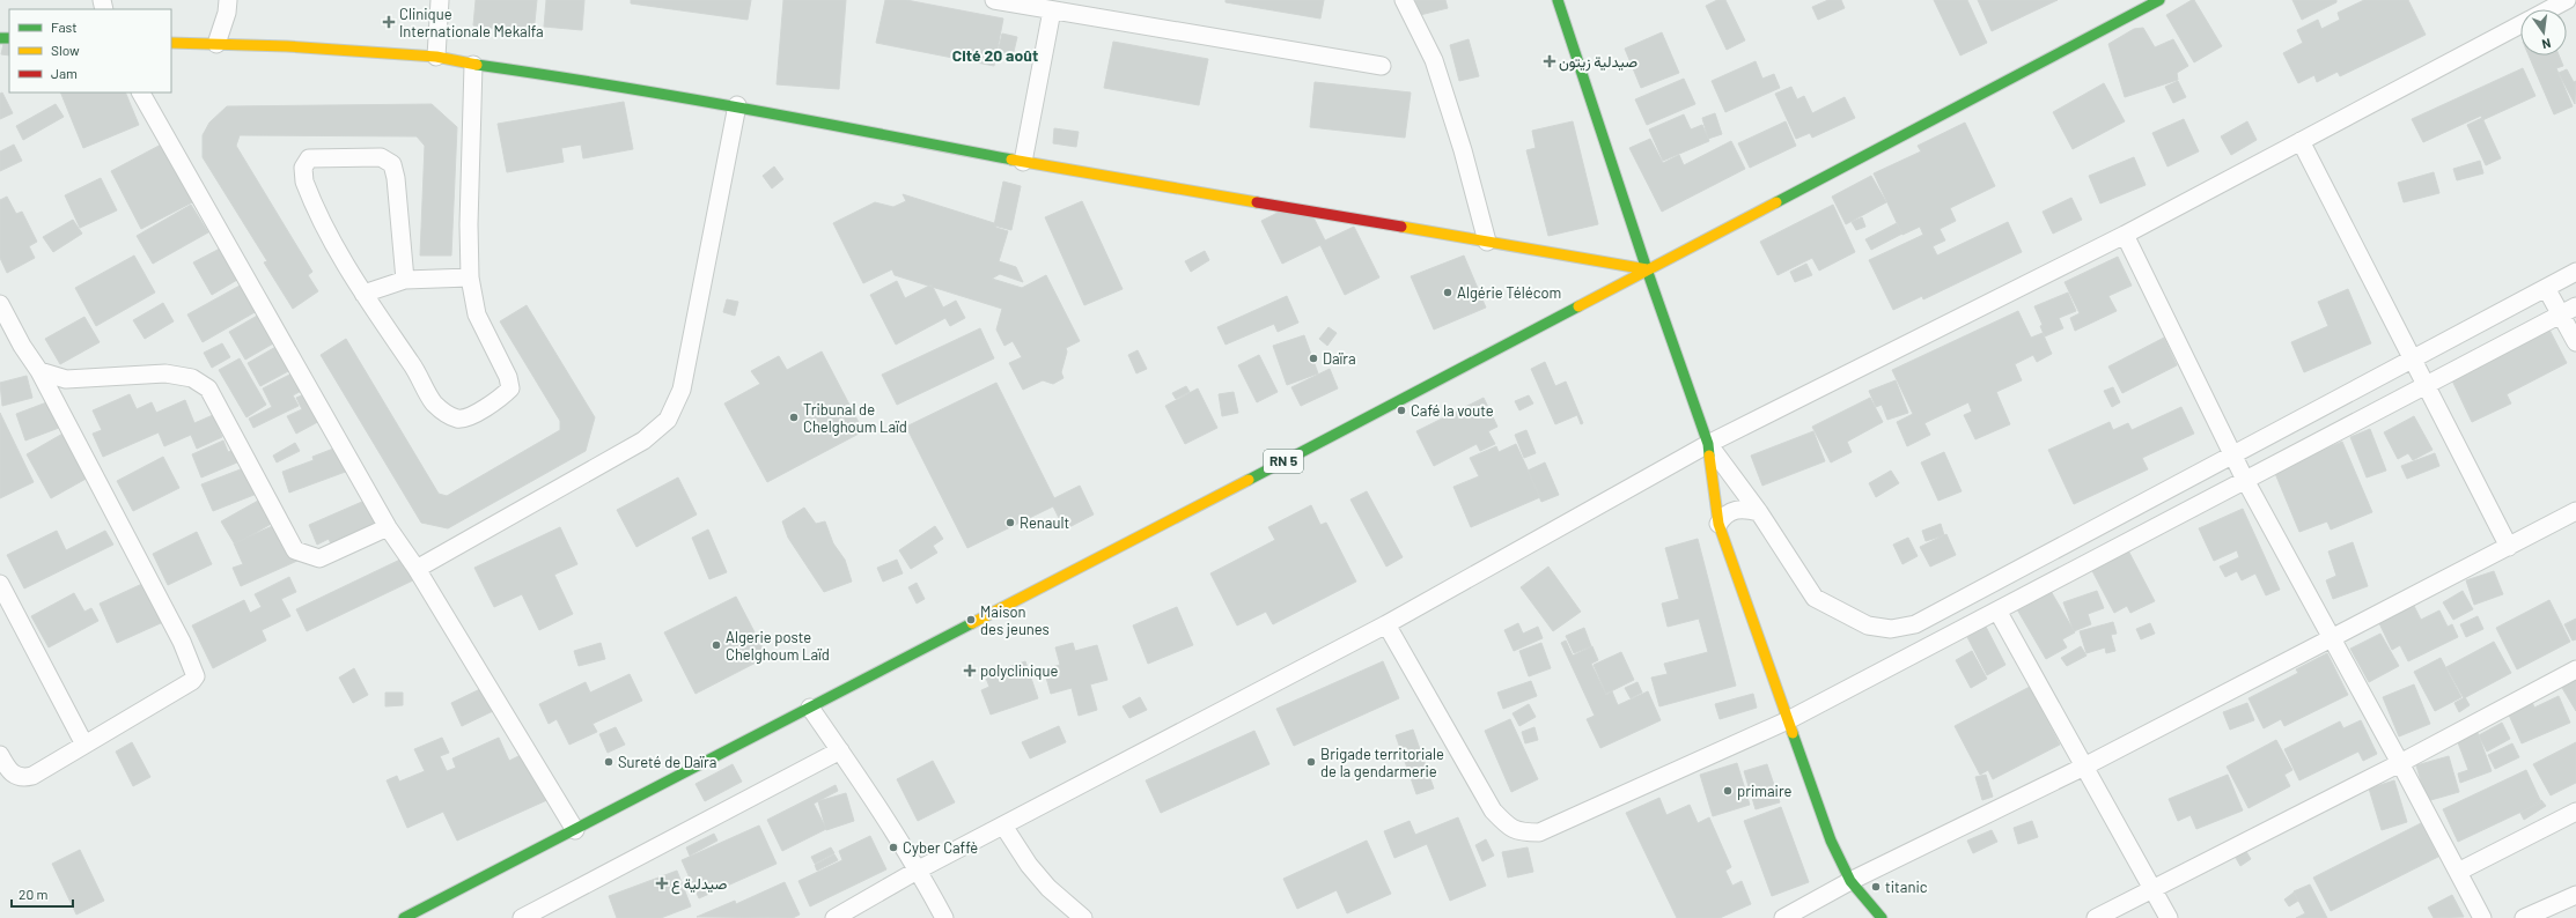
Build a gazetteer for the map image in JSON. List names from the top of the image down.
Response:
{
  "streets": {
    "street": ["RN 5"]
  },
  "districts": ["Cité 20 août"],
  "places": {
    "health": [
      "Clinique Internationale Mekalfa",
      "صيدلية زيتون",
      "polyclinique",
      "صيدلية ع"
    ],
    "other": [
      "Algérie Télécom",
      "Daïra",
      "Café la voute",
      "Tribunal de Chelghoum Laïd",
      "Renault",
      "Maison des jeunes",
      "Algerie poste Chelghoum Laïd",
      "Sureté de Daïra",
      "Brigade territoriale de la gendarmerie",
      "primaire",
      "Cyber Caffè",
      "titanic"
    ]
  },
  "legend": ["Fast", "Slow", "Jam"],
  "scale_bar": "20 m",
  "north": "bottom"
}
